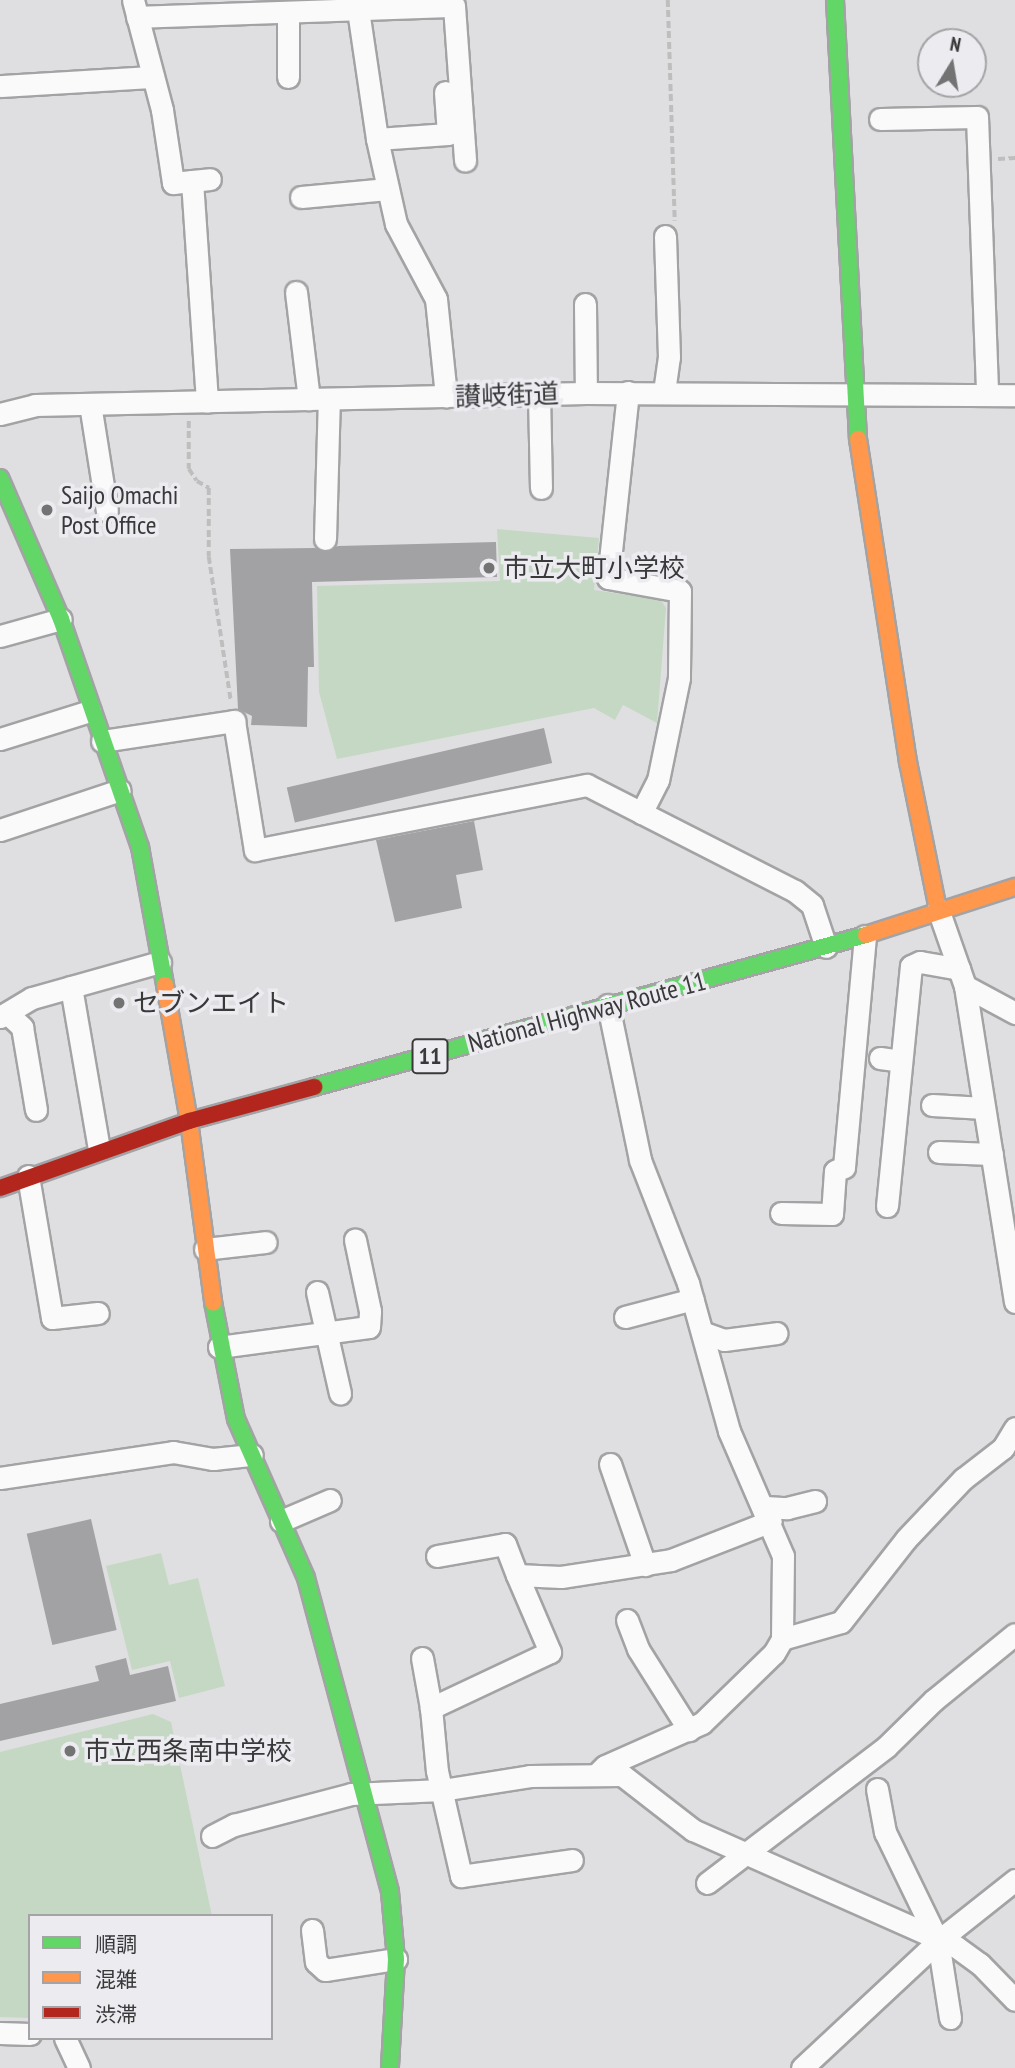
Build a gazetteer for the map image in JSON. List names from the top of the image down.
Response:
{
  "streets": {
    "main road": ["National Highway Route 11", "11"],
    "street": ["讃岐街道"]
  },
  "places": [
    "Saijo Omachi Post Office",
    "市立大町小学校",
    "セブンエイト",
    "市立西条南中学校"
  ],
  "legend": ["順調", "混雑", "渋滞"],
  "north": "top"
}
